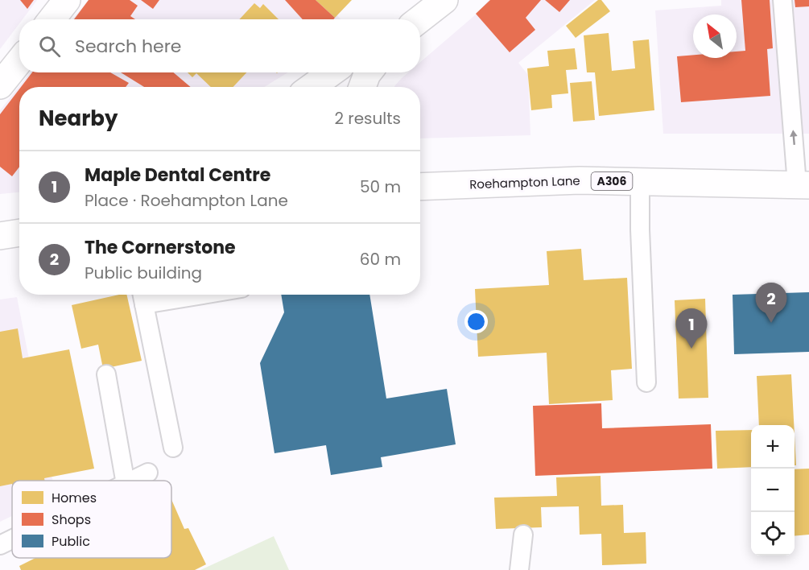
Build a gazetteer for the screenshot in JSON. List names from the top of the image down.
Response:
{
  "streets": {
    "main road": ["A306", "Roehampton Lane"]
  },
  "legend": ["Homes", "Shops", "Public"],
  "north": "top left",
  "page": {
    "search": "Search here",
    "heading": ["Nearby", "2 results"],
    "list": [
      {
        "mark": "1",
        "name": "Maple Dental Centre",
        "note": "Place · Roehampton Lane",
        "value": "50 m"
      },
      {
        "mark": "2",
        "name": "The Cornerstone",
        "note": "Public building",
        "value": "60 m"
      }
    ],
    "pins": ["2", "1"],
    "map_buttons": ["+", "−"]
  }
}
